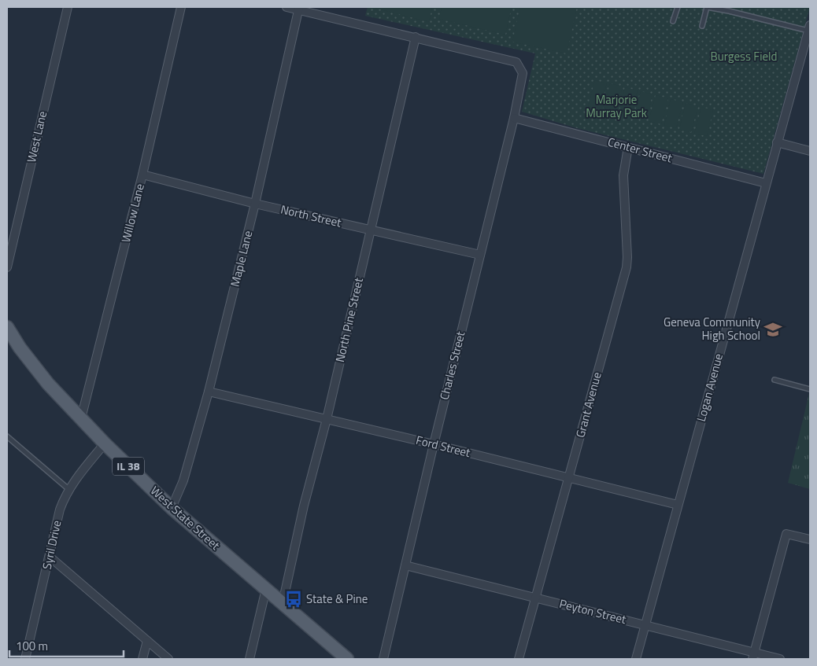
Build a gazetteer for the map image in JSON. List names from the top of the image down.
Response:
{
  "streets": {
    "main road": ["IL 38", "West State Street"],
    "street": [
      "West Lane",
      "Center Street",
      "Willow Lane",
      "North Street",
      "Maple Lane",
      "North Pine Street",
      "Charles Street",
      "Logan Avenue",
      "Grant Avenue",
      "Ford Street",
      "Syril Drive",
      "Peyton Street"
    ]
  },
  "crossings": [
    ["Center Street", "Charles Street"],
    ["Center Street", "Logan Avenue"],
    ["Center Street", "Grant Avenue"],
    ["Willow Lane", "North Street"],
    ["Willow Lane", "West State Street"],
    ["North Street", "Maple Lane"],
    ["North Street", "North Pine Street"],
    ["North Street", "Charles Street"],
    ["Maple Lane", "Ford Street"],
    ["Maple Lane", "West State Street"],
    ["North Pine Street", "Charles Street"],
    ["North Pine Street", "Ford Street"],
    ["North Pine Street", "West State Street"],
    ["Charles Street", "Ford Street"],
    ["Charles Street", "Peyton Street"],
    ["Logan Avenue", "Ford Street"],
    ["Logan Avenue", "Peyton Street"],
    ["Grant Avenue", "Ford Street"],
    ["Grant Avenue", "Peyton Street"],
    ["West State Street", "Syril Drive"]
  ],
  "parks": ["Burgess Field", "Marjorie Murray Park"],
  "places": {
    "school or university": ["Geneva Community High School"],
    "bus stop": ["State & Pine"]
  },
  "scale_bar": "100 m"
}
